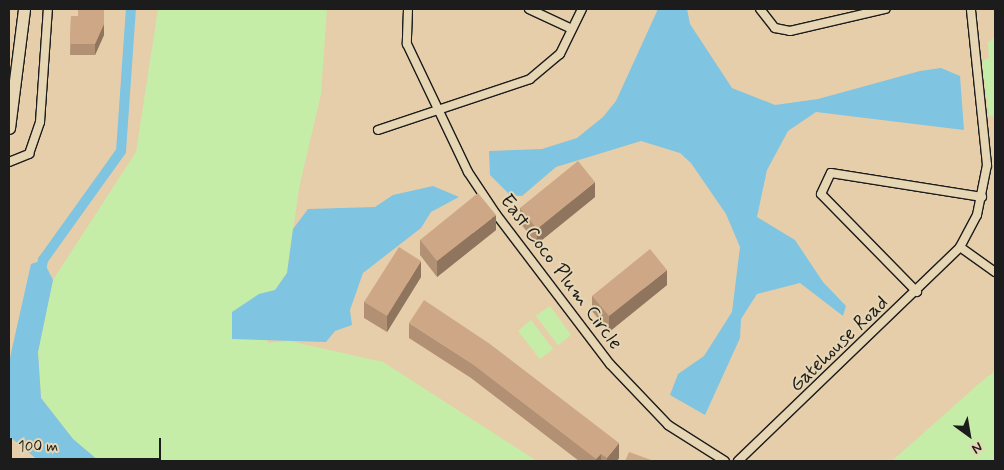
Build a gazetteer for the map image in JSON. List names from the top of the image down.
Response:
{
  "streets": {
    "street": ["East Coco Plum Circle", "Gatehouse Road"]
  },
  "scale_bar": "100 m",
  "north": "bottom right"
}
